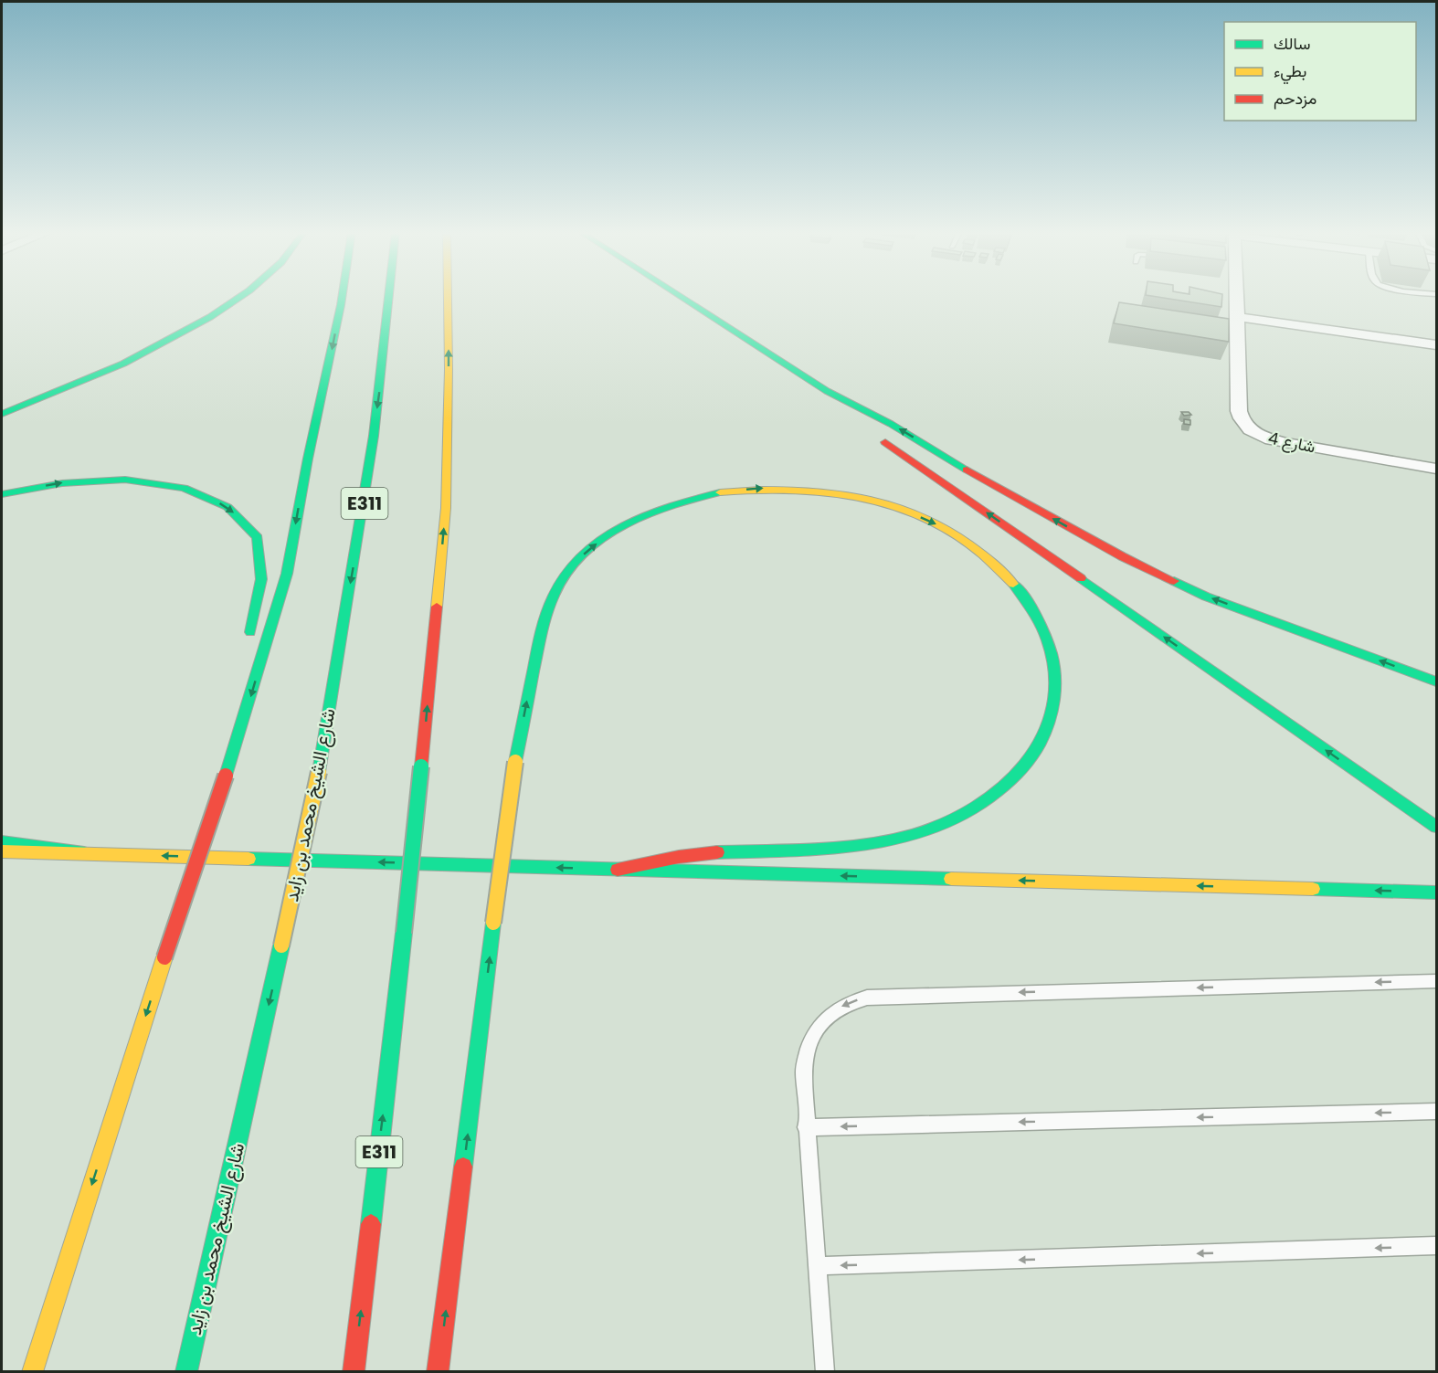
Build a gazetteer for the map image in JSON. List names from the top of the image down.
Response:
{
  "streets": {
    "main road": ["E311", "شارع الشيخ محمد بن زايد"],
    "street": ["شارع 4"]
  },
  "legend": ["سالك", "بطيء", "مزدحم"]
}
